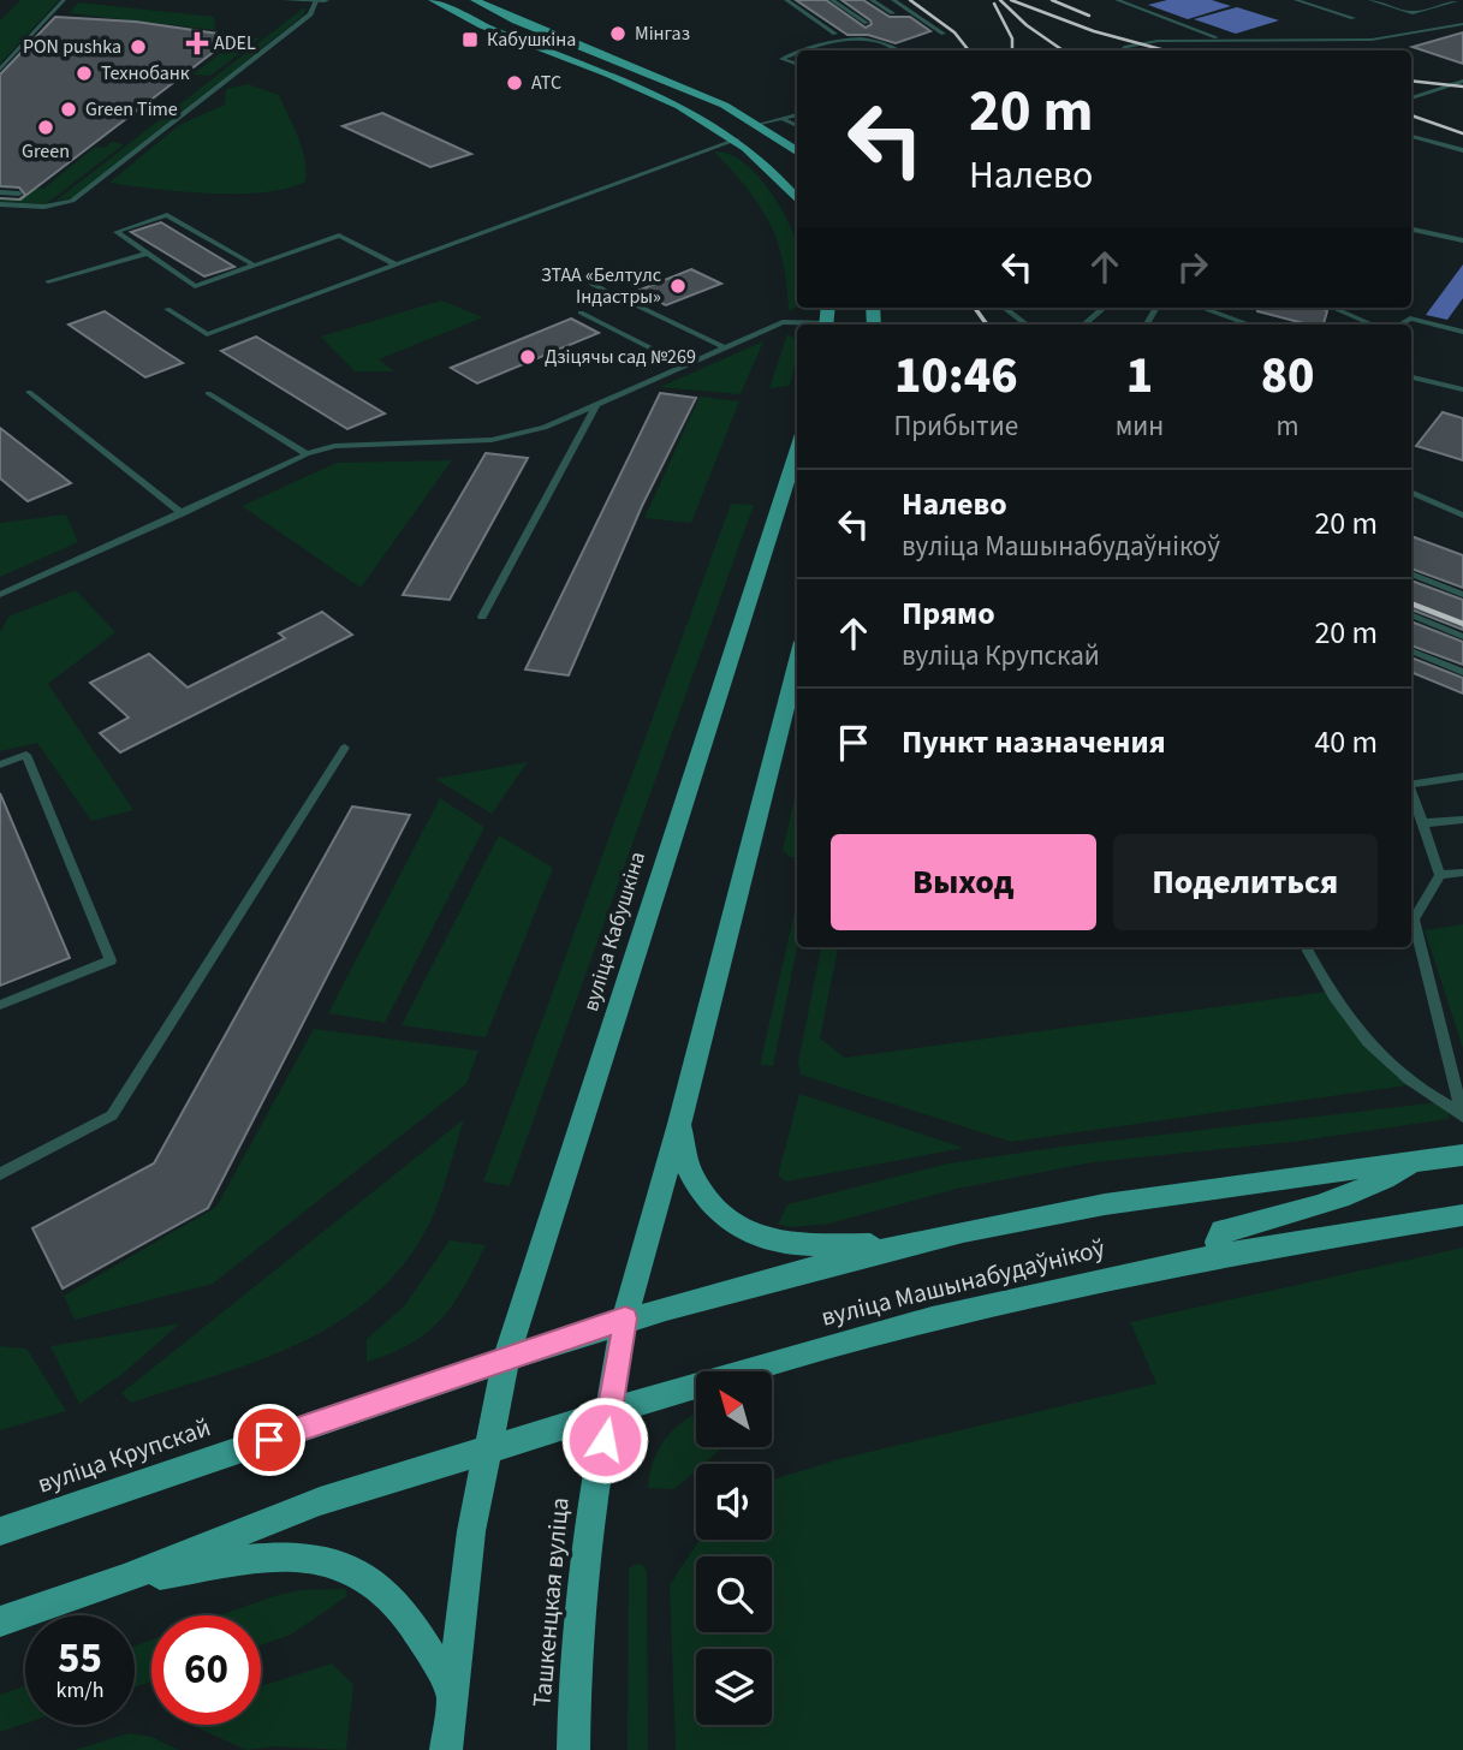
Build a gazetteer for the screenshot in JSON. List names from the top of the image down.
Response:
{
  "streets": {
    "main road": [
      "вуліца Кабушкіна",
      "вуліца Машынабудаўнікоў",
      "вуліца Крупскай",
      "Ташкенцкая вуліца"
    ]
  },
  "crossings": [
    ["вуліца Кабушкіна", "вуліца Машынабудаўнікоў"],
    ["вуліца Кабушкіна", "вуліца Крупскай"],
    ["вуліца Машынабудаўнікоў", "вуліца Крупскай"],
    ["вуліца Машынабудаўнікоў", "Ташкенцкая вуліца"]
  ],
  "places": {
    "other": [
      "Мінгаз",
      "PON pushka",
      "Технобанк",
      "АТС",
      "Green Time",
      "Green",
      "ЗТАА «Белтулс Iндастры»",
      "Дзіцячы сад №269"
    ],
    "transit": ["Кабушкіна"],
    "health": ["ADEL"]
  },
  "north": "top left",
  "page": {
    "turn": ["20 m", "Налево"],
    "eta": [
      "10:46",
      "Прибытие",
      "1",
      "мин",
      "80",
      "m"
    ],
    "list": [
      {
        "name": "Налево",
        "note": "вуліца Машынабудаўнікоў",
        "value": "20 m"
      },
      {
        "name": "Прямо",
        "note": "вуліца Крупскай",
        "value": "20 m"
      },
      {
        "name": "Пункт назначения",
        "value": "40 m"
      }
    ],
    "buttons": ["Выход", "Поделиться"],
    "speed": "55 km/h",
    "limit": "60"
  }
}
